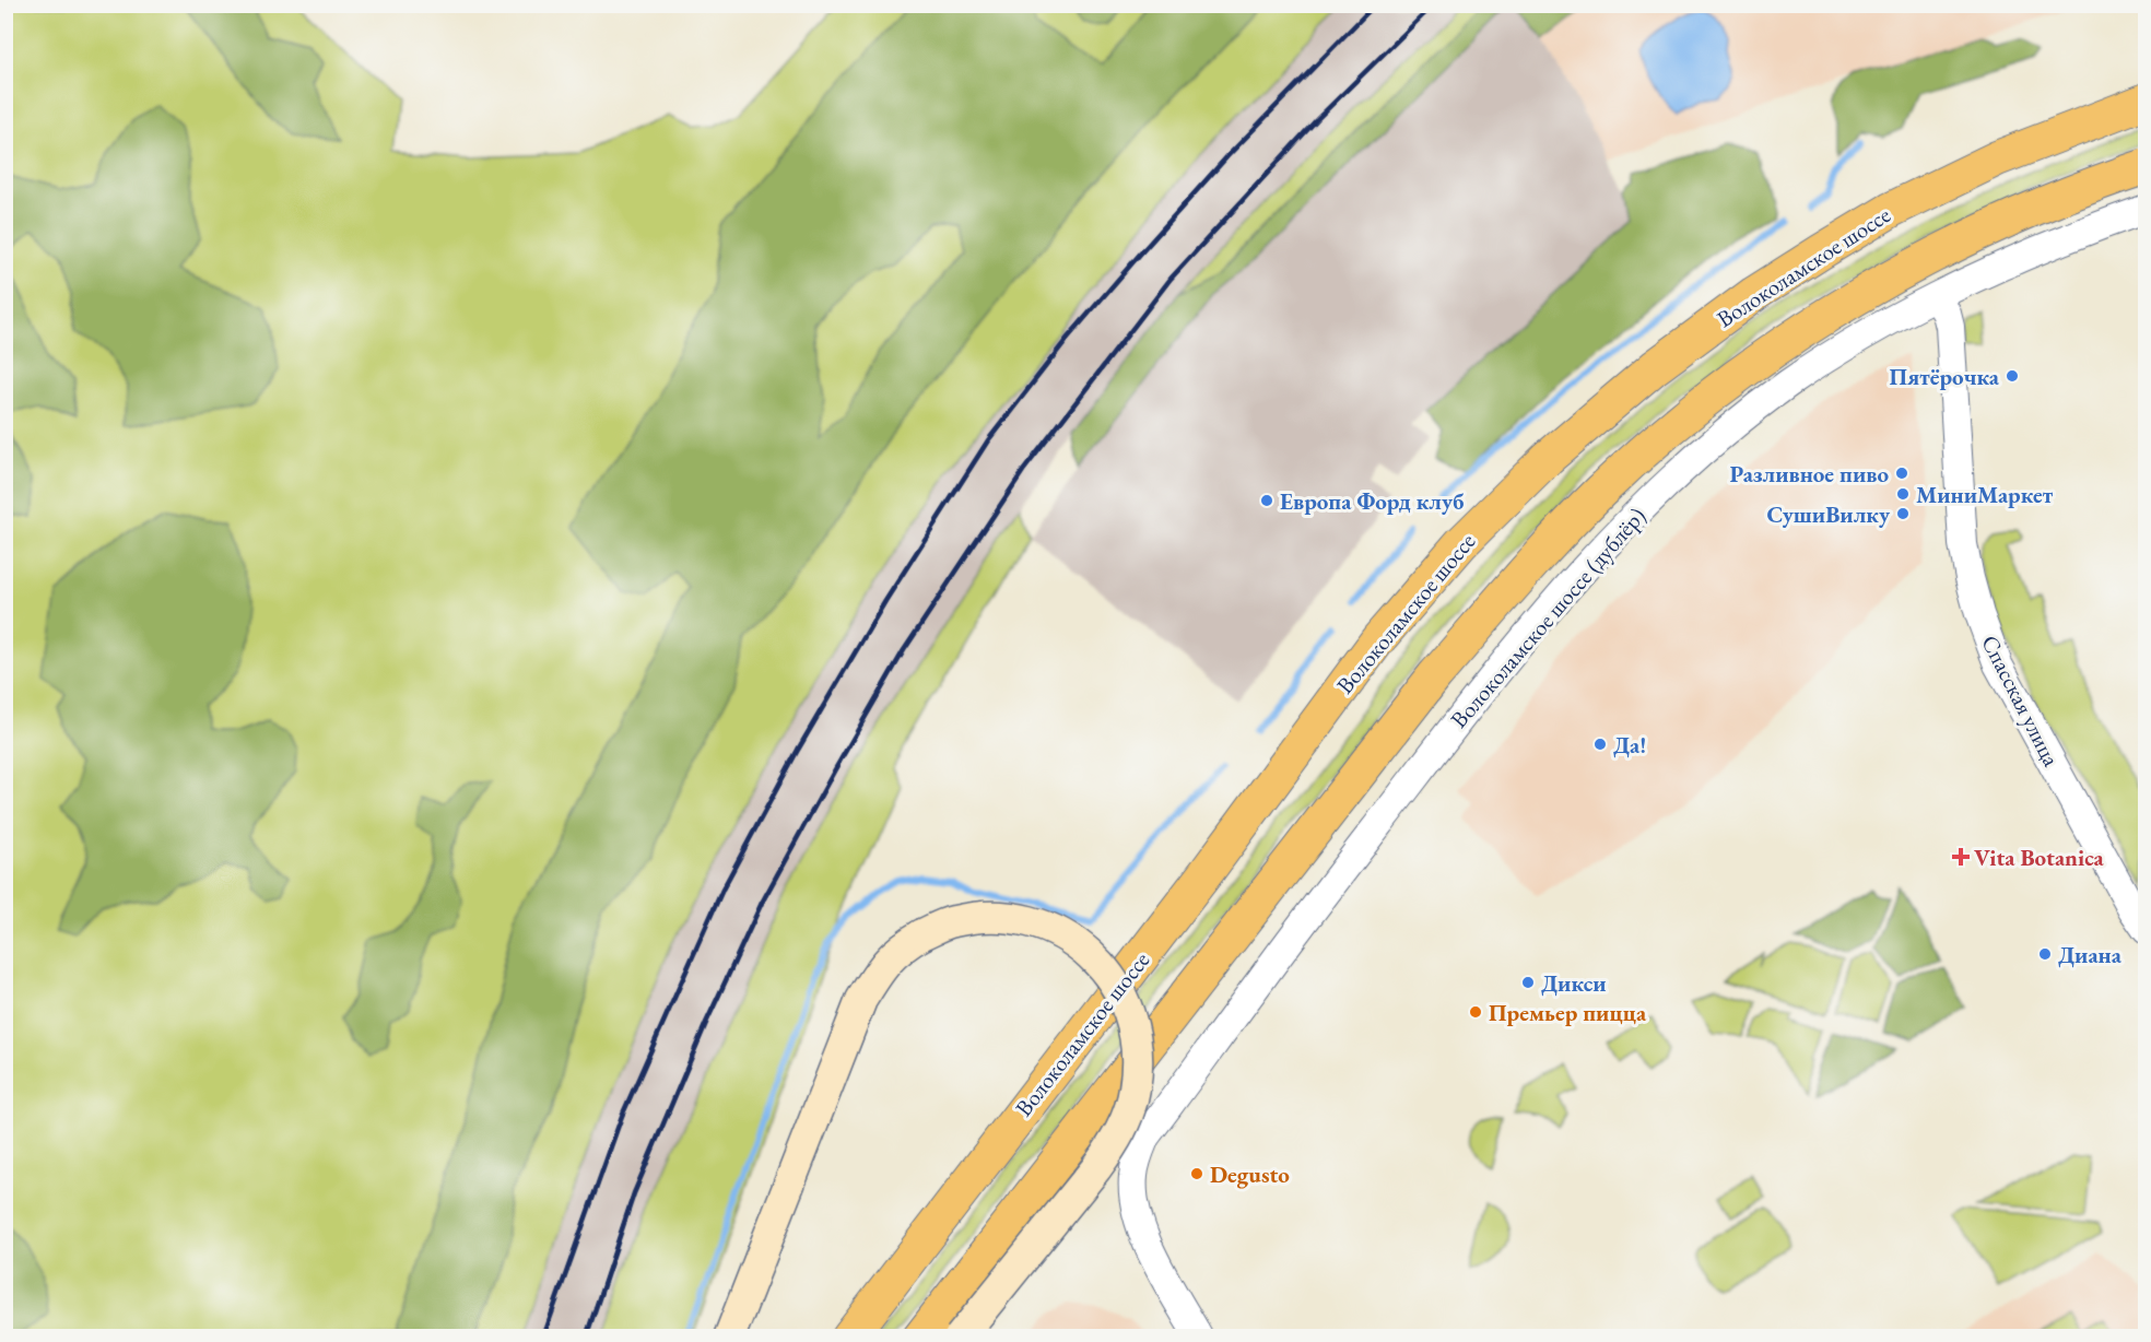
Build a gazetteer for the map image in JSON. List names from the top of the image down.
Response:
{
  "streets": {
    "main road": ["Волоколамское шоссе"],
    "street": ["Волоколамское шоссе (дублёр)", "Спасская улица"]
  },
  "crossings": [
    ["Волоколамское шоссе (дублёр)", "Спасская улица"]
  ],
  "places": {
    "other": [
      "Пятёрочка",
      "Разливное пиво",
      "МиниМаркет",
      "Европа Форд клуб",
      "СушиВилку",
      "Да!",
      "Диана",
      "Дикси",
      "Премьер пицца",
      "Degusto"
    ],
    "health": ["Vita Botanica"]
  }
}
